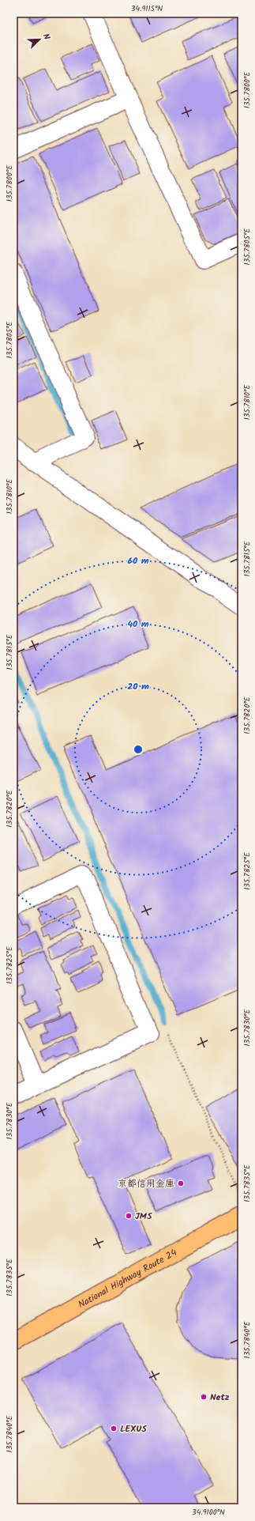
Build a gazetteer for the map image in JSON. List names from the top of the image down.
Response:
{
  "streets": {
    "highway": ["National Highway Route 24"]
  },
  "places": [
    "京都信用金庫",
    "JMS",
    "Netz",
    "LEXUS"
  ],
  "north": "top right",
  "coordinates": [
    "34.9115°N",
    "135.7800°E",
    "135.7805°E",
    "135.7810°E",
    "135.7815°E",
    "135.7820°E",
    "135.7825°E",
    "135.7830°E",
    "135.7835°E",
    "135.7840°E",
    "34.9100°N"
  ],
  "rings": ["60 m", "40 m", "20 m"]
}
